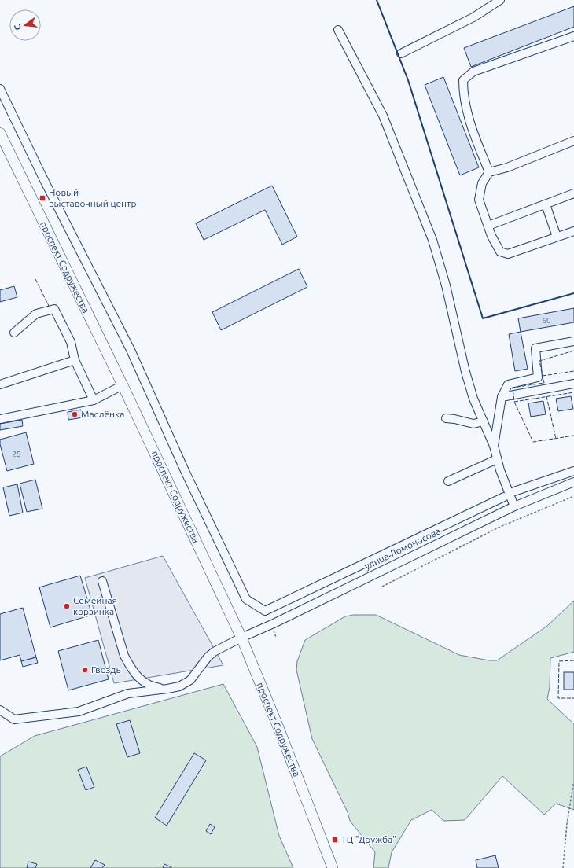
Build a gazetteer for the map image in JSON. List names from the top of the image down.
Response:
{
  "streets": {
    "main road": ["проспект Содружества"],
    "street": ["улица Ломоносова"]
  },
  "crossings": [
    ["проспект Содружества", "улица Ломоносова"]
  ],
  "places": {
    "transit": ["Новый выставочный центр", "ТЦ \"Дружба\""],
    "other": ["Маслёнка", "Семейная корзинка", "Гвоздь"]
  },
  "house_numbers": ["60", "25"],
  "north": "left"
}
